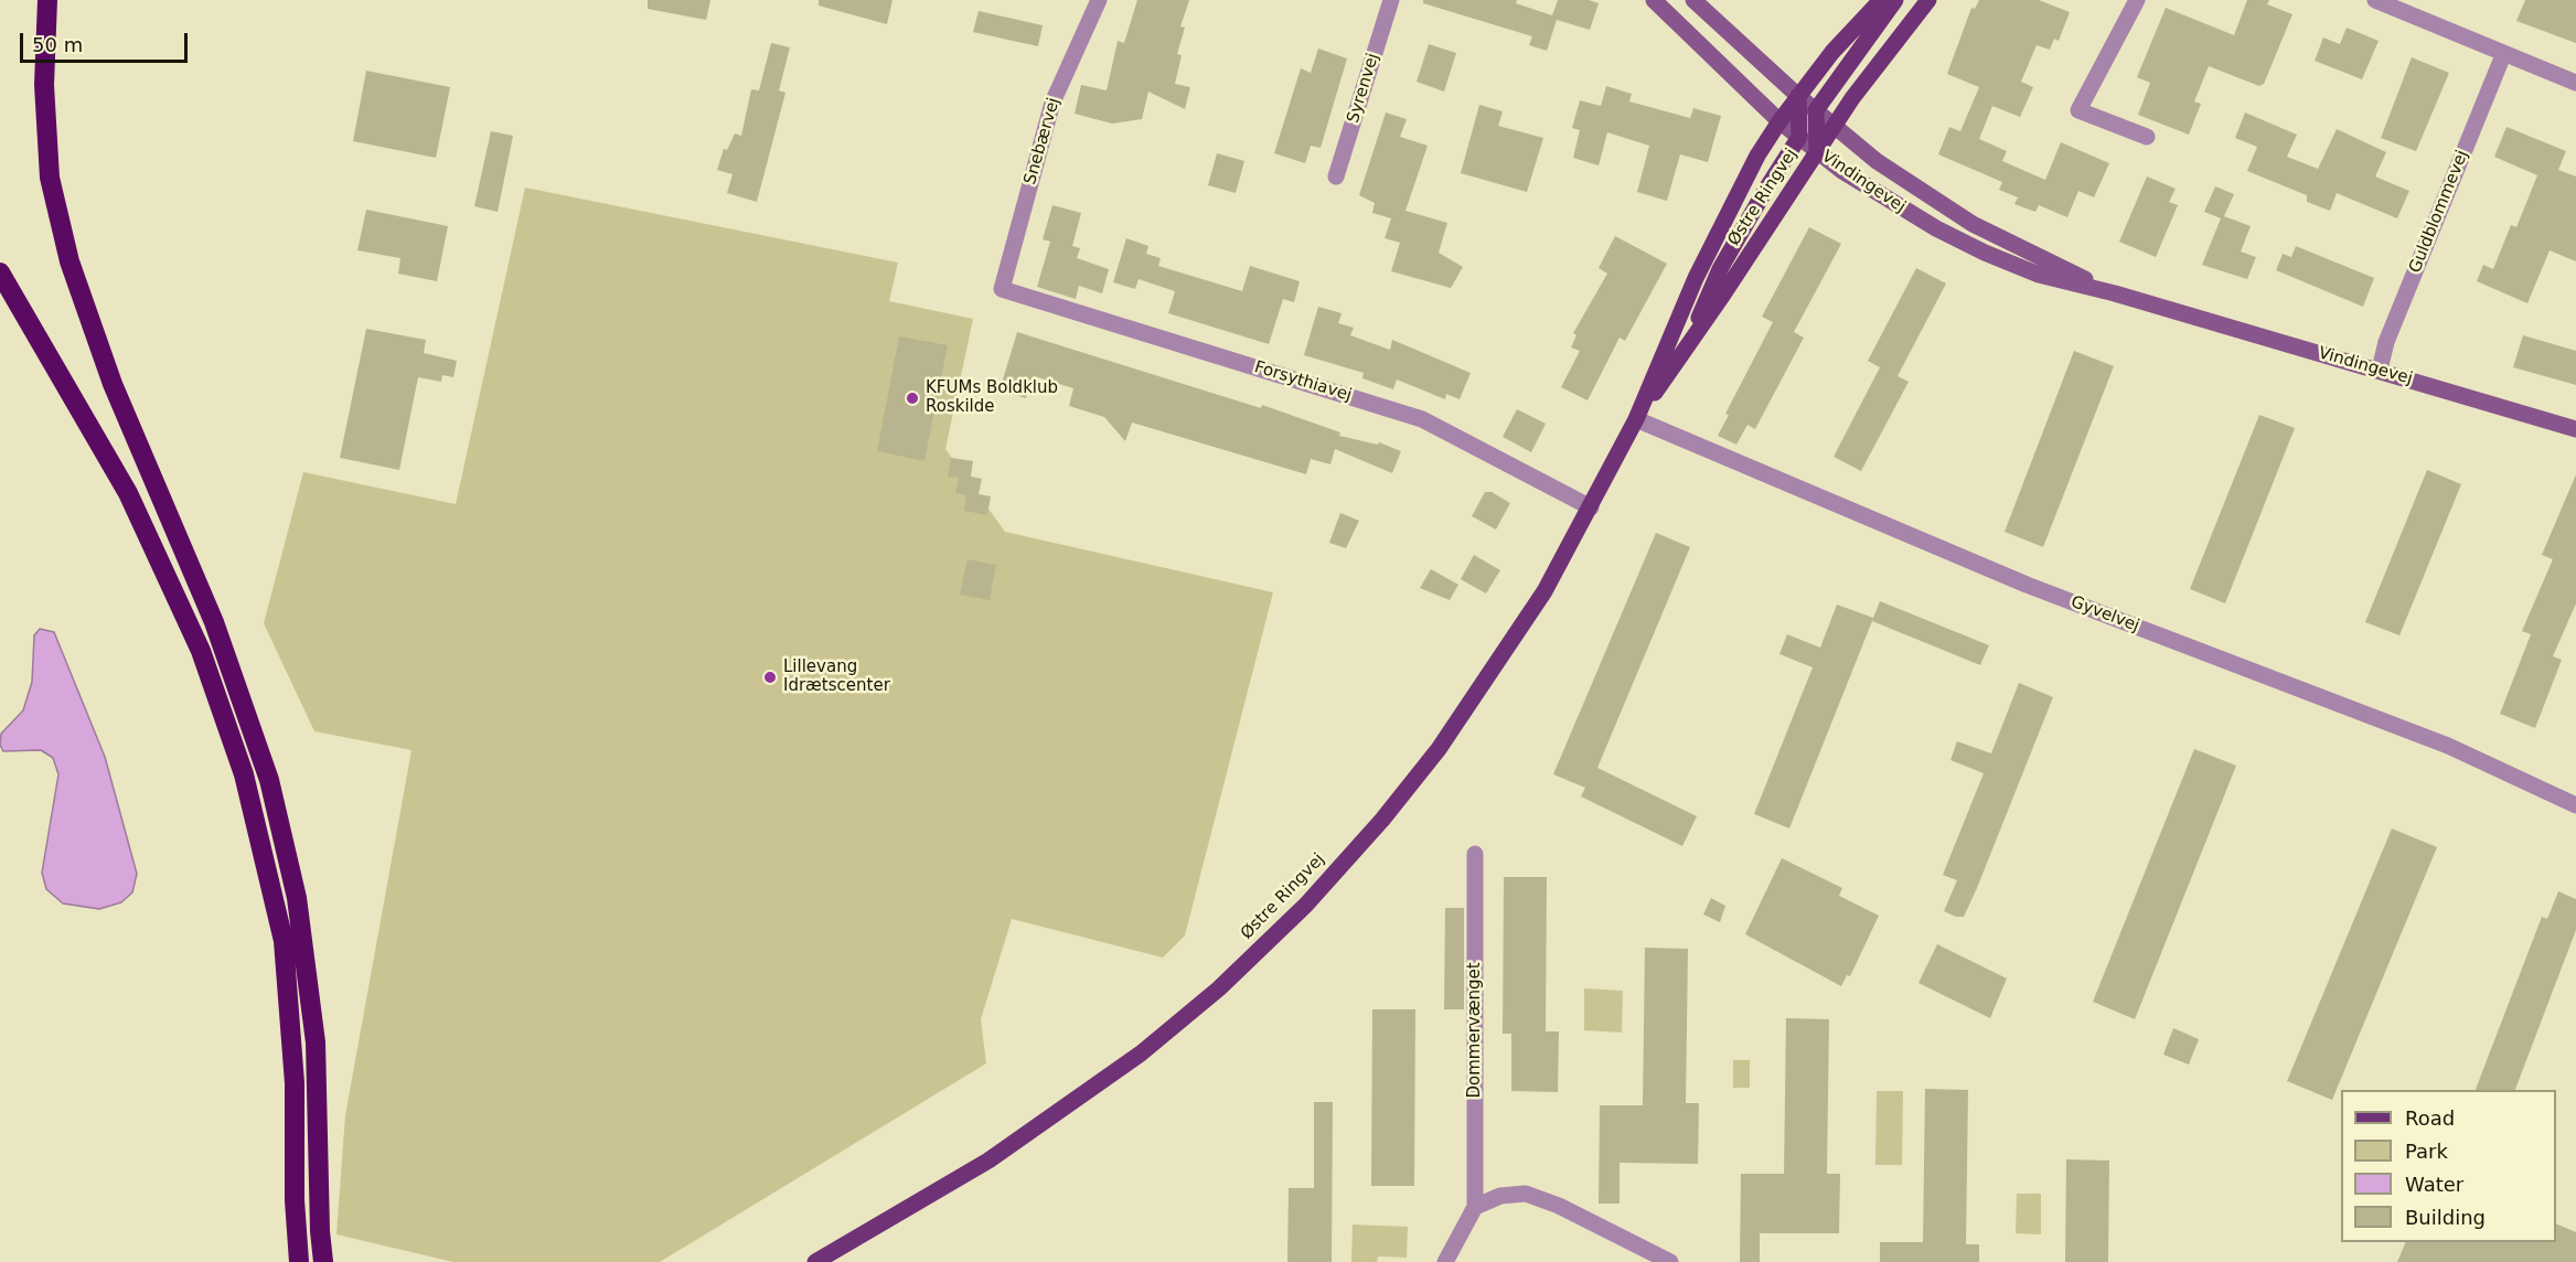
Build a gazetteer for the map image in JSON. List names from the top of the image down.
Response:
{
  "streets": {
    "main road": ["Østre Ringvej"],
    "street": [
      "Syrenvej",
      "Snebærvej",
      "Vindingevej",
      "Guldblommevej",
      "Forsythiavej",
      "Gyvelvej",
      "Dommervænget"
    ]
  },
  "crossings": [
    ["Snebærvej", "Forsythiavej"],
    ["Vindingevej", "Østre Ringvej"],
    ["Vindingevej", "Guldblommevej"],
    ["Østre Ringvej", "Forsythiavej"],
    ["Østre Ringvej", "Gyvelvej"]
  ],
  "places": ["KFUMs Boldklub Roskilde", "Lillevang Idrætscenter"],
  "legend": [
    "Road",
    "Park",
    "Water",
    "Building"
  ],
  "scale_bar": "50 m"
}
